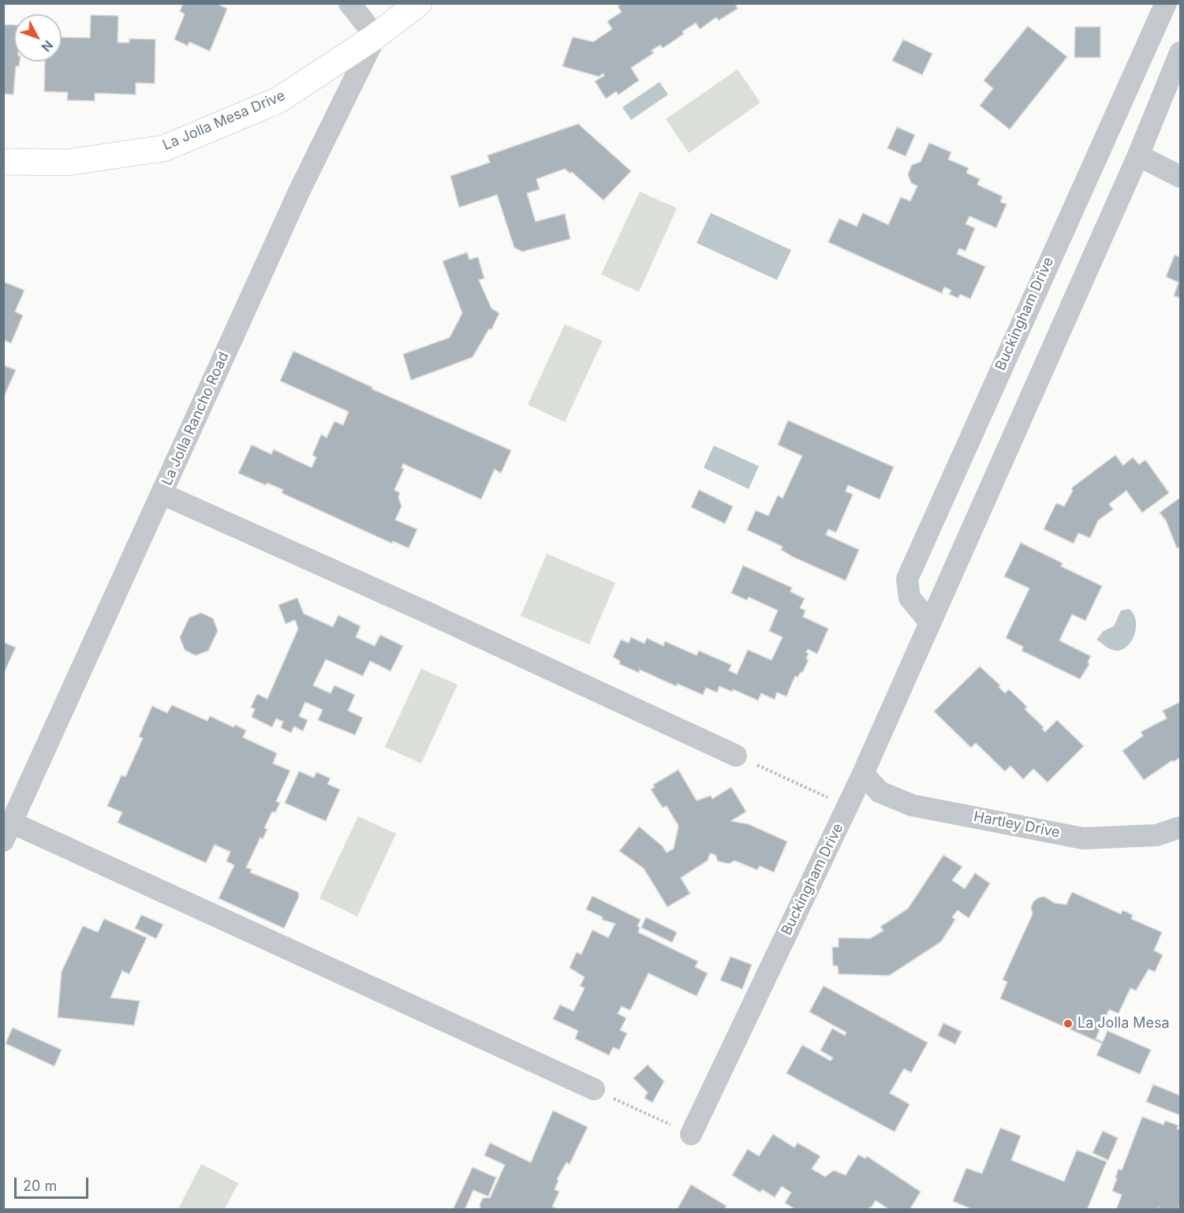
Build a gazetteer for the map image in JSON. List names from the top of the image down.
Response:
{
  "streets": {
    "street": [
      "La Jolla Mesa Drive",
      "Buckingham Drive",
      "La Jolla Rancho Road",
      "Hartley Drive"
    ]
  },
  "crossings": [
    ["La Jolla Mesa Drive", "La Jolla Rancho Road"],
    ["Buckingham Drive", "Hartley Drive"]
  ],
  "places": ["La Jolla Mesa"],
  "scale_bar": "20 m",
  "north": "bottom right"
}
